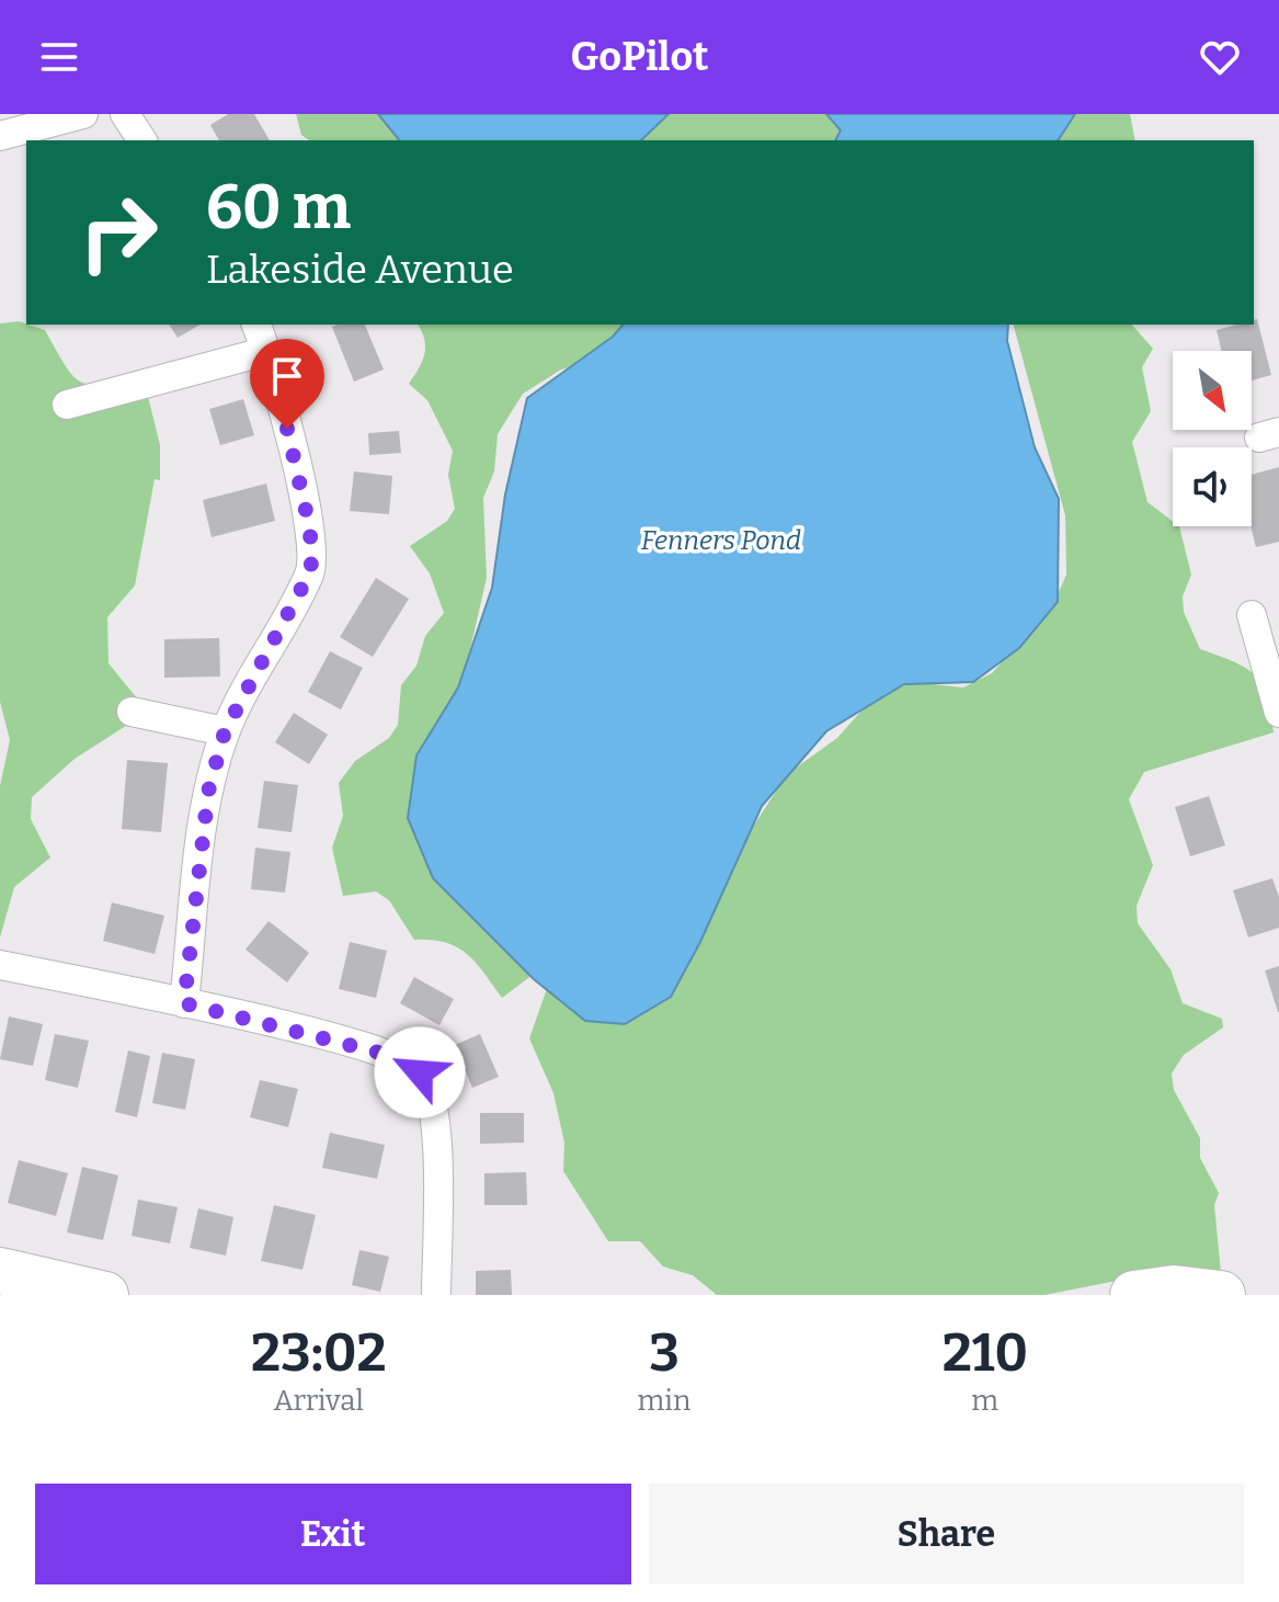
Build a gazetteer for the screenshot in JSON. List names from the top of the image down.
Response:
{
  "water": ["Fenners Pond"],
  "north": "bottom right",
  "page": {
    "header": "GoPilot",
    "turn": ["60 m", "Lakeside Avenue"],
    "eta": [
      "23:02",
      "Arrival",
      "3",
      "min",
      "210",
      "m"
    ],
    "buttons": ["Exit", "Share"]
  }
}
